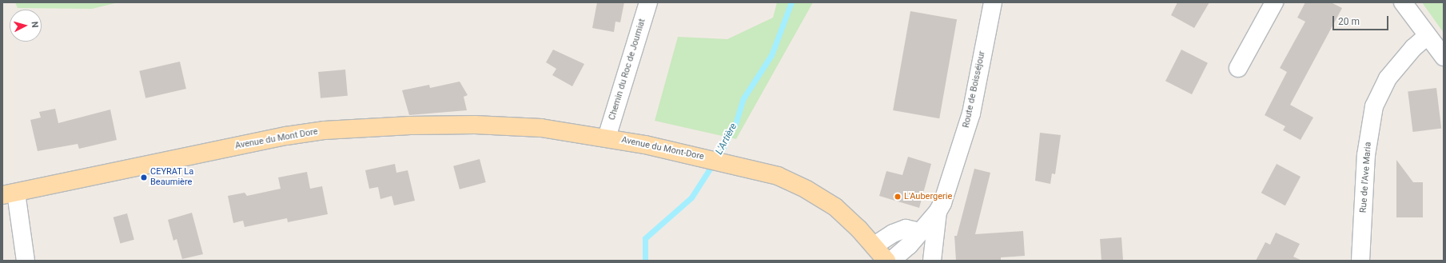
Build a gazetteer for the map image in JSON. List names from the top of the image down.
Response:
{
  "streets": {
    "main road": ["Avenue du Mont Dore", "Avenue du Mont-Dore"],
    "street": ["Chemin du Roc de Journiat", "Route de Boisséjour", "Rue de l'Ave Maria"]
  },
  "crossings": [
    ["Chemin du Roc de Journiat", "Avenue du Mont-Dore"],
    ["Avenue du Mont Dore", "Avenue du Mont-Dore"]
  ],
  "water": ["L'Artière"],
  "places": ["CEYRAT La Beaumière", "L'Aubergerie"],
  "scale_bar": "20 m",
  "north": "right"
}
